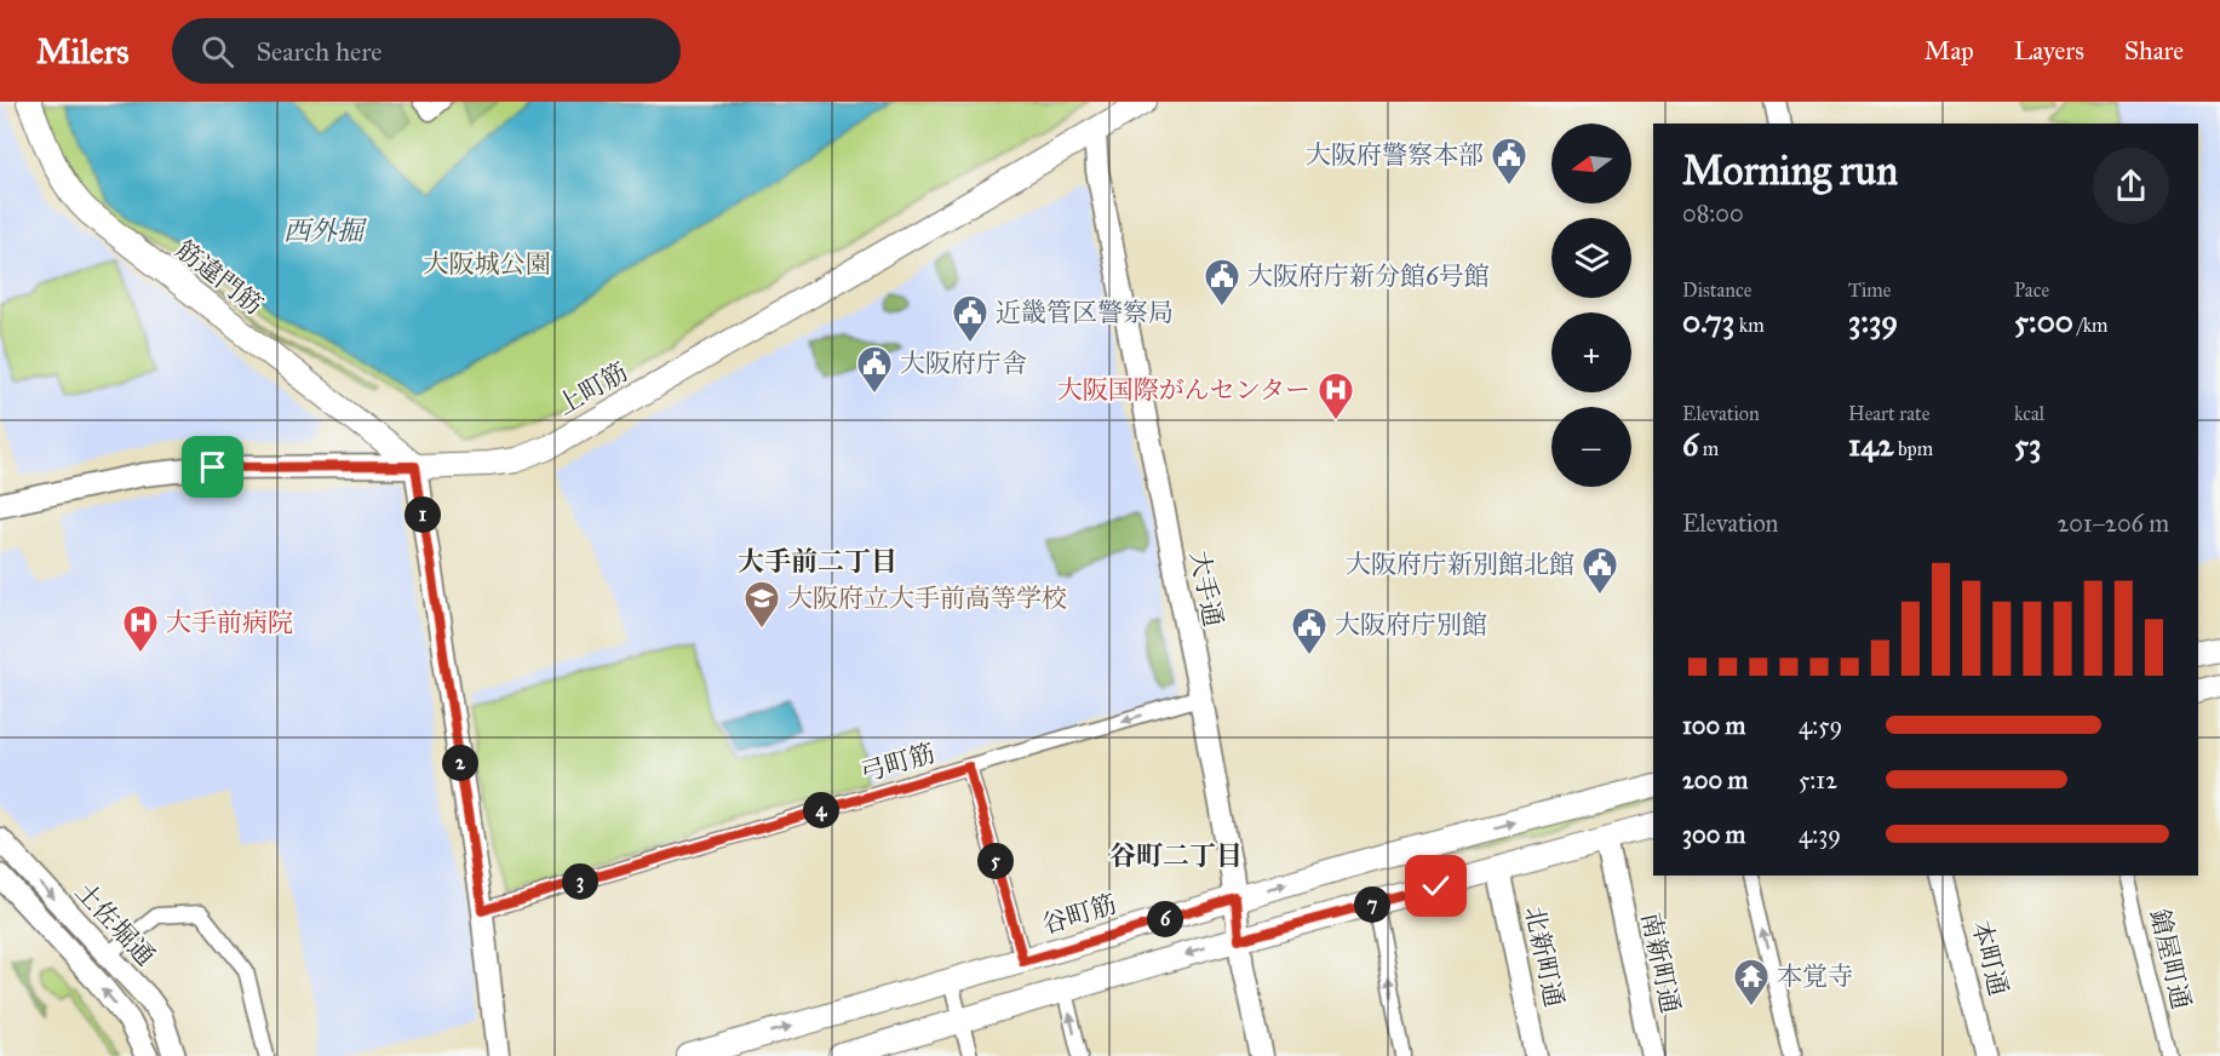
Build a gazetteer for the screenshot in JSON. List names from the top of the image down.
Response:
{
  "streets": {
    "main road": ["筋違門筋", "上町筋", "谷町筋"],
    "street": [
      "大手通",
      "弓町筋",
      "土佐堀通",
      "北新町通",
      "本町通",
      "鎗屋町通",
      "南新町通"
    ]
  },
  "crossings": [
    ["筋違門筋", "上町筋"],
    ["上町筋", "大手通"],
    ["大手通", "弓町筋"],
    ["大手通", "谷町筋"]
  ],
  "districts": ["大手前二丁目", "谷町二丁目"],
  "water": ["西外掘"],
  "parks": ["大阪城公園"],
  "places": {
    "public building": [
      "大阪府警察本部",
      "大阪府庁新分館6号館",
      "近畿管区警察局",
      "大阪府庁舎",
      "大阪府庁新別館北館",
      "大阪府庁別館"
    ],
    "hospital": ["大阪国際がんセンター", "大手前病院"],
    "school or university": ["大阪府立大手前高等学校"],
    "temple": ["本覚寺"]
  },
  "north": "left",
  "page": {
    "header": "Milers",
    "search": "Search here",
    "nav": ["Map", "Layers", "Share"],
    "map_buttons": ["+", "−"],
    "heading": ["Morning run", "08:00"],
    "stats": [
      ["Distance", "0.73 km"],
      ["Time", "3:39"],
      ["Pace", "5:00 /km"],
      ["Elevation", "6 m"],
      ["Heart rate", "142 bpm"],
      ["kcal", "53"]
    ],
    "chart": ["Elevation", "201–206 m"],
    "pins": [
      "1",
      "2",
      "4",
      "5",
      "3",
      "7",
      "6"
    ],
    "list": [
      {
        "name": "100 m",
        "note": "4:59"
      },
      {
        "name": "200 m",
        "note": "5:12"
      },
      {
        "name": "300 m",
        "note": "4:39"
      }
    ]
  }
}
